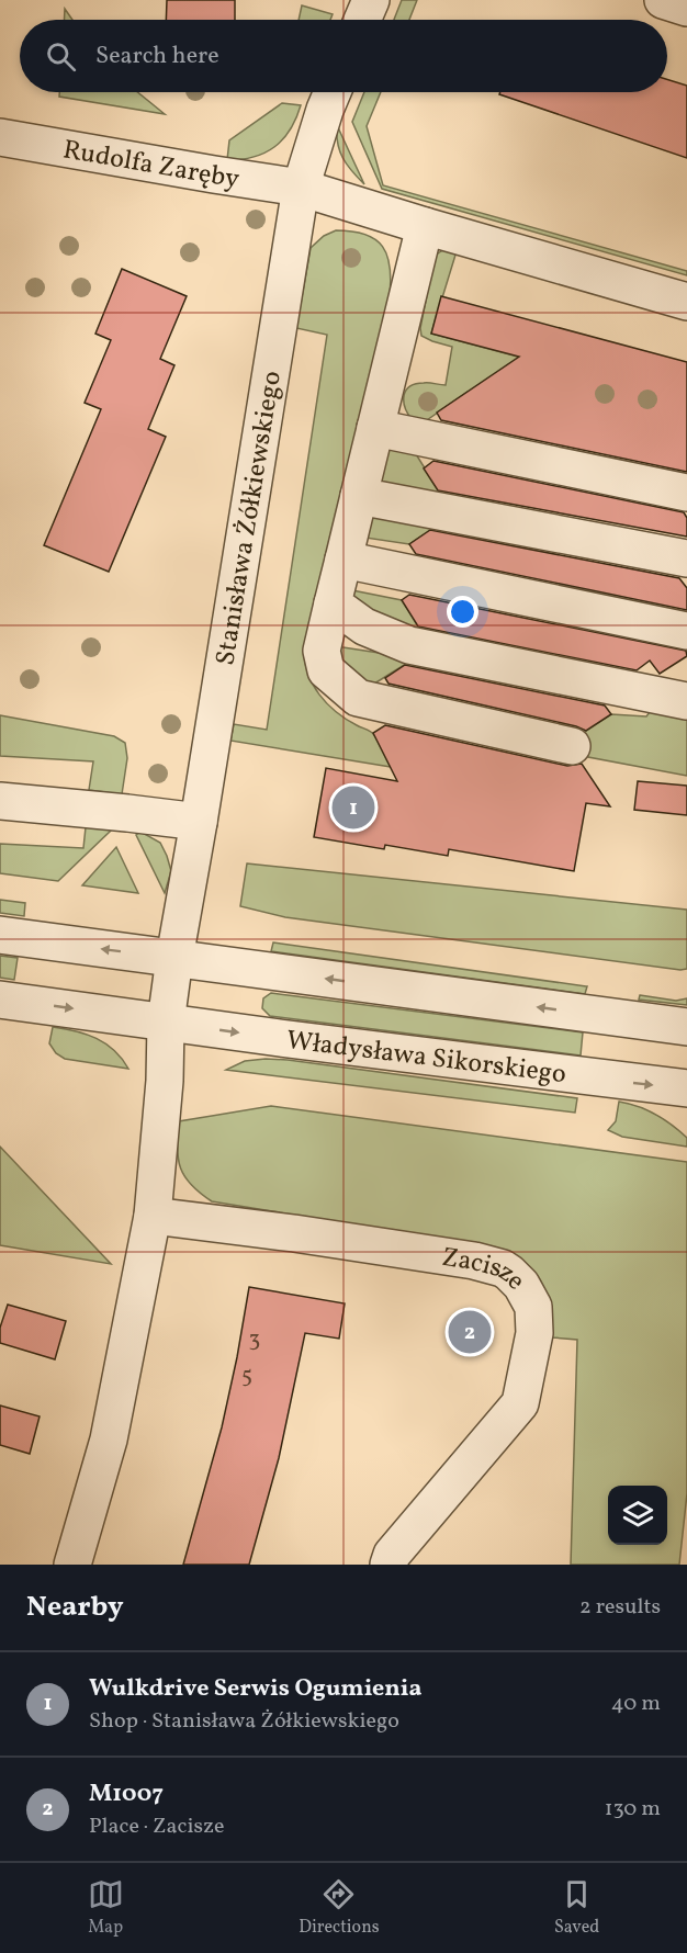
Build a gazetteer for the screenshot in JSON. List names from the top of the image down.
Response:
{
  "streets": {
    "street": [
      "Rudolfa Zaręby",
      "Stanisława Żółkiewskiego",
      "Władysława Sikorskiego",
      "Zacisze"
    ]
  },
  "crossings": [
    ["Rudolfa Zaręby", "Stanisława Żółkiewskiego"]
  ],
  "house_numbers": ["3", "5"],
  "page": {
    "search": "Search here",
    "pins": ["1", "2"],
    "heading": ["Nearby", "2 results"],
    "list": [
      {
        "mark": "1",
        "name": "Wulkdrive Serwis Ogumienia",
        "note": "Shop · Stanisława Żółkiewskiego",
        "value": "40 m"
      },
      {
        "mark": "2",
        "name": "M1007",
        "note": "Place · Zacisze",
        "value": "130 m"
      }
    ],
    "nav": ["Map", "Directions", "Saved"]
  }
}
